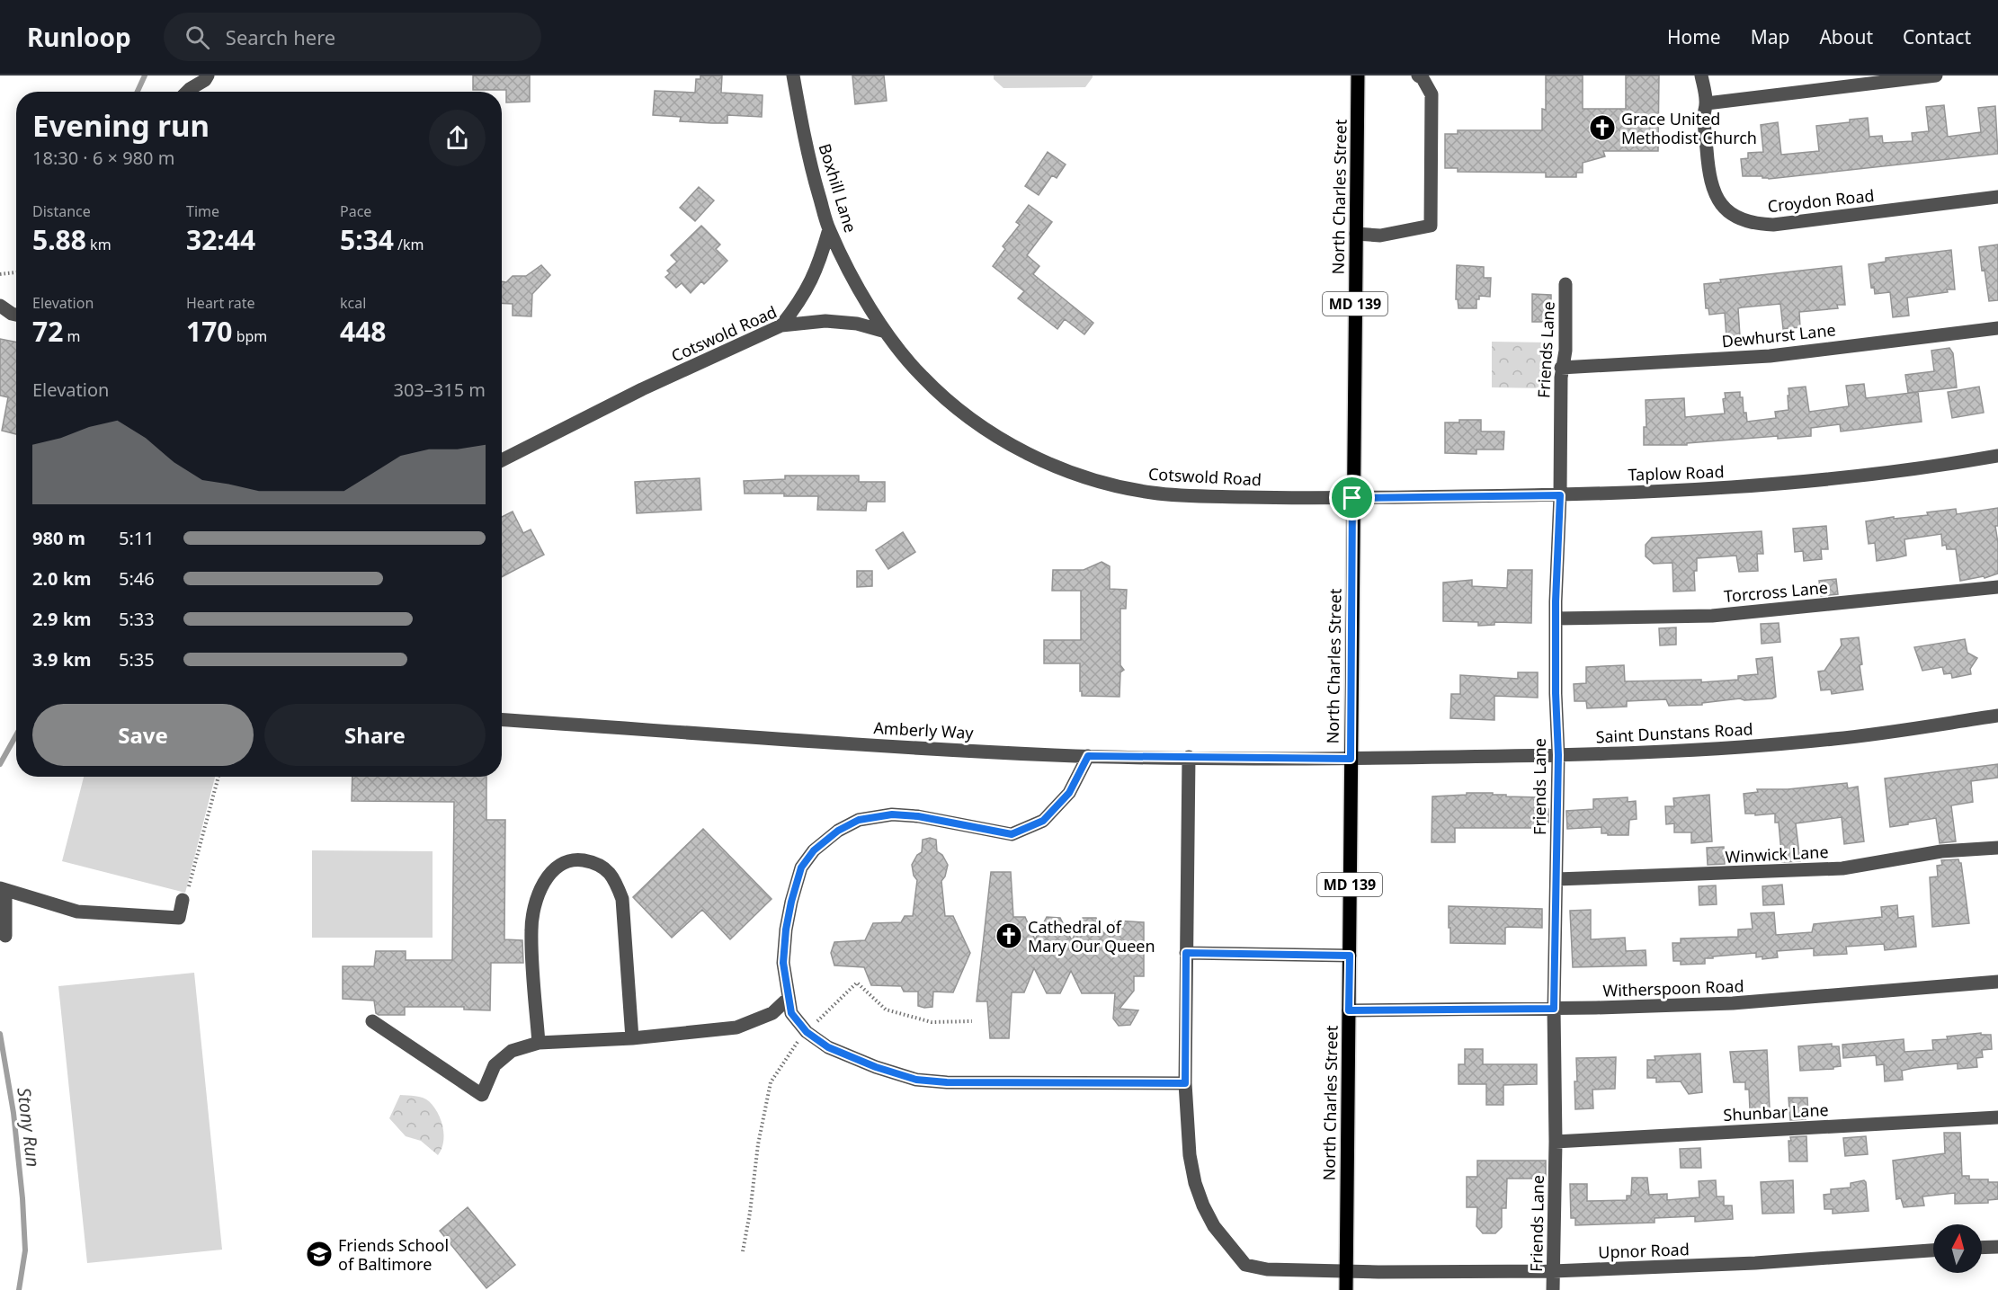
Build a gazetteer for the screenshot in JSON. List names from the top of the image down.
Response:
{
  "streets": {
    "main road": ["North Charles Street", "MD 139"],
    "street": [
      "Boxhill Lane",
      "Croydon Road",
      "Cotswold Road",
      "Dewhurst Lane",
      "Friends Lane",
      "Taplow Road",
      "Torcross Lane",
      "Amberly Way",
      "Saint Dunstans Road",
      "Winwick Lane",
      "Witherspoon Road",
      "Shunbar Lane",
      "Upnor Road"
    ]
  },
  "crossings": [
    ["Boxhill Lane", "Cotswold Road"],
    ["North Charles Street", "Cotswold Road"],
    ["North Charles Street", "Taplow Road"],
    ["North Charles Street", "Amberly Way"],
    ["North Charles Street", "Saint Dunstans Road"],
    ["North Charles Street", "Witherspoon Road"],
    ["North Charles Street", "Upnor Road"],
    ["Cotswold Road", "Taplow Road"],
    ["Dewhurst Lane", "Friends Lane"],
    ["Friends Lane", "Taplow Road"],
    ["Friends Lane", "Torcross Lane"],
    ["Friends Lane", "Saint Dunstans Road"],
    ["Friends Lane", "Winwick Lane"],
    ["Friends Lane", "Witherspoon Road"],
    ["Friends Lane", "Shunbar Lane"],
    ["Friends Lane", "Upnor Road"],
    ["Amberly Way", "Saint Dunstans Road"],
    ["Amberly Way", "Upnor Road"]
  ],
  "water": ["Stony Run"],
  "places": {
    "church": ["Grace United Methodist Church", "Cathedral of Mary Our Queen"],
    "school or university": ["Friends School of Baltimore"]
  },
  "north": "top",
  "page": {
    "header": "Runloop",
    "search": "Search here",
    "nav": [
      "Home",
      "Map",
      "About",
      "Contact"
    ],
    "heading": ["Evening run", "18:30 · 6 × 980 m"],
    "stats": [
      ["Distance", "5.88 km"],
      ["Time", "32:44"],
      ["Pace", "5:34 /km"],
      ["Elevation", "72 m"],
      ["Heart rate", "170 bpm"],
      ["kcal", "448"]
    ],
    "chart": ["Elevation", "303–315 m"],
    "list": [
      {
        "name": "980 m",
        "note": "5:11"
      },
      {
        "name": "2.0 km",
        "note": "5:46"
      },
      {
        "name": "2.9 km",
        "note": "5:33"
      },
      {
        "name": "3.9 km",
        "note": "5:35"
      }
    ],
    "buttons": ["Save", "Share"]
  }
}
